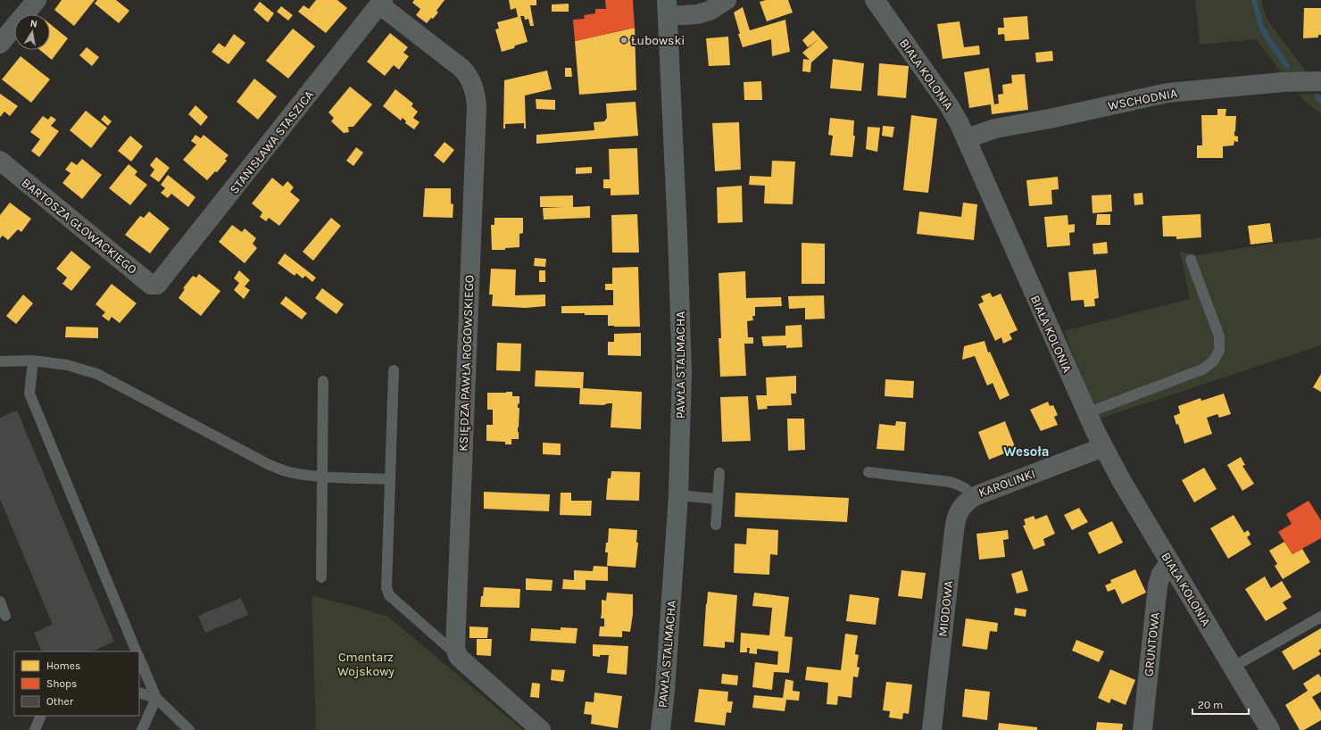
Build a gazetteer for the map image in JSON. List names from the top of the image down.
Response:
{
  "streets": {
    "street": [
      "BIAŁA KOLONIA",
      "WSCHODNIA",
      "STANISŁAWA STASZICA",
      "BARTOSZA GŁOWACKIEGO",
      "KSIĘDZA PAWŁA ROGOWSKIEGO",
      "PAWŁA STALMACHA",
      "KAROLINKI",
      "MIODOWA",
      "GRUNTOWA"
    ]
  },
  "crossings": [
    ["BIAŁA KOLONIA", "WSCHODNIA"],
    ["BIAŁA KOLONIA", "KAROLINKI"],
    ["BIAŁA KOLONIA", "GRUNTOWA"],
    ["STANISŁAWA STASZICA", "BARTOSZA GŁOWACKIEGO"],
    ["STANISŁAWA STASZICA", "KSIĘDZA PAWŁA ROGOWSKIEGO"],
    ["KAROLINKI", "MIODOWA"]
  ],
  "districts": ["Wesoła"],
  "parks": ["Cmentarz Wojskowy"],
  "places": ["Łubowski"],
  "legend": ["Homes", "Shops", "Other"],
  "scale_bar": "20 m",
  "north": "top"
}
